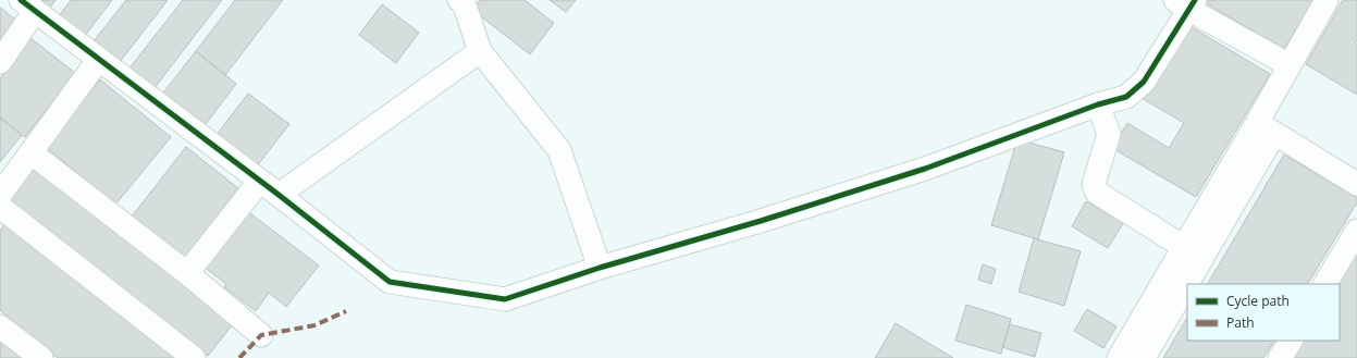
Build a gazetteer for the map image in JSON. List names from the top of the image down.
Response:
{
  "legend": ["Cycle path", "Path"]
}
